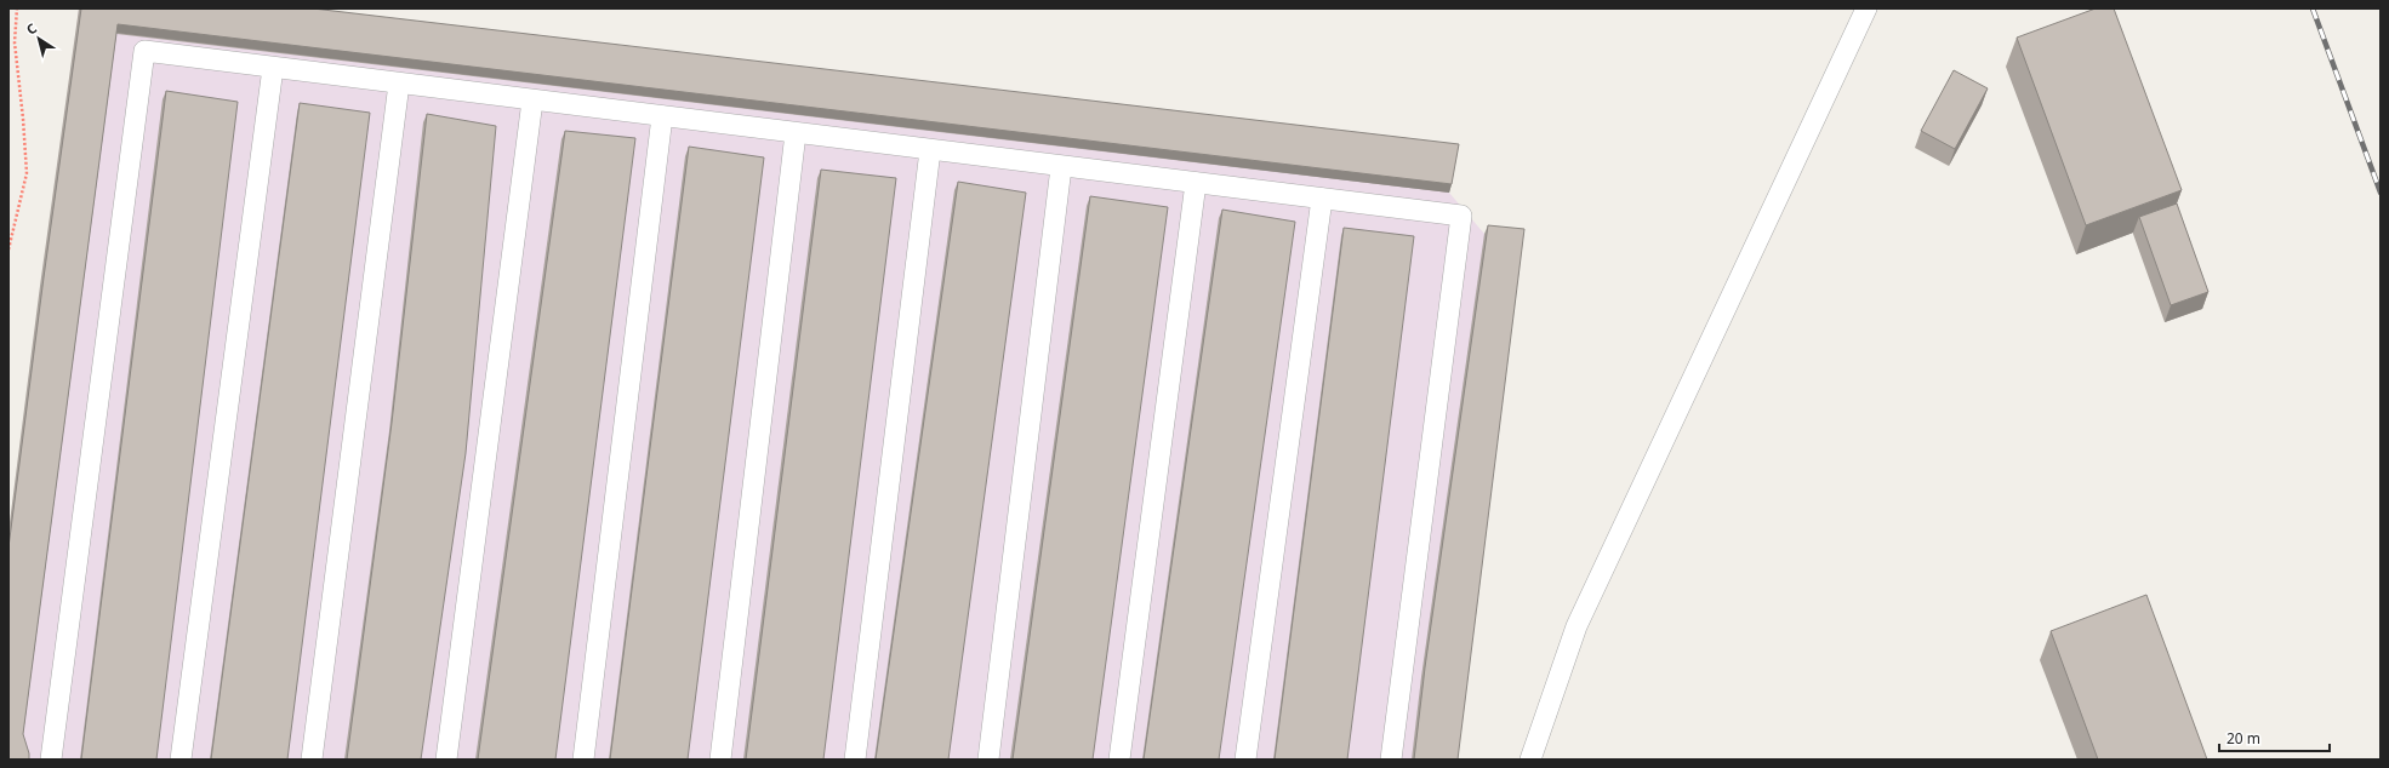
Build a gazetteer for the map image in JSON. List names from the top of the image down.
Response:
{
  "scale_bar": "20 m",
  "north": "top left"
}
